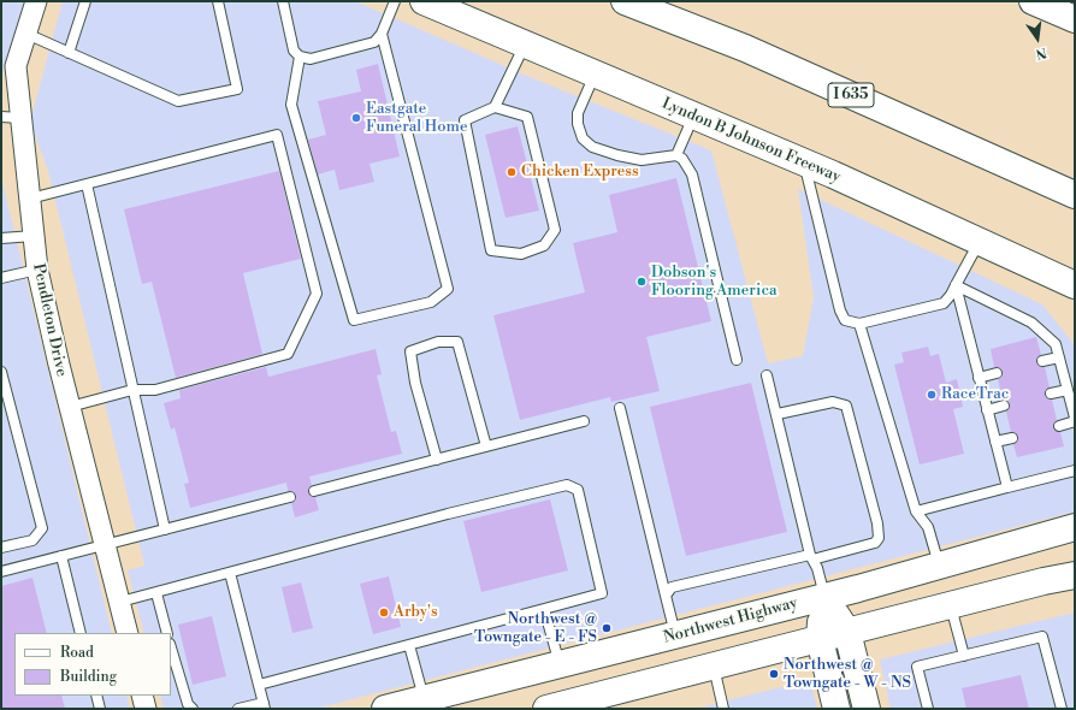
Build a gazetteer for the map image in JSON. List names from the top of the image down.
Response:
{
  "streets": {
    "main road": ["I 635", "Lyndon B Johnson Freeway", "Northwest Highway"],
    "street": ["Pendleton Drive"]
  },
  "places": [
    "Eastgate Funeral Home",
    "Chicken Express",
    "Dobson's Flooring America",
    "RaceTrac",
    "Arby's",
    "Northwest @ Towngate - E - FS",
    "Northwest @ Towngate - W - NS"
  ],
  "legend": ["Road", "Building"],
  "north": "bottom"
}
